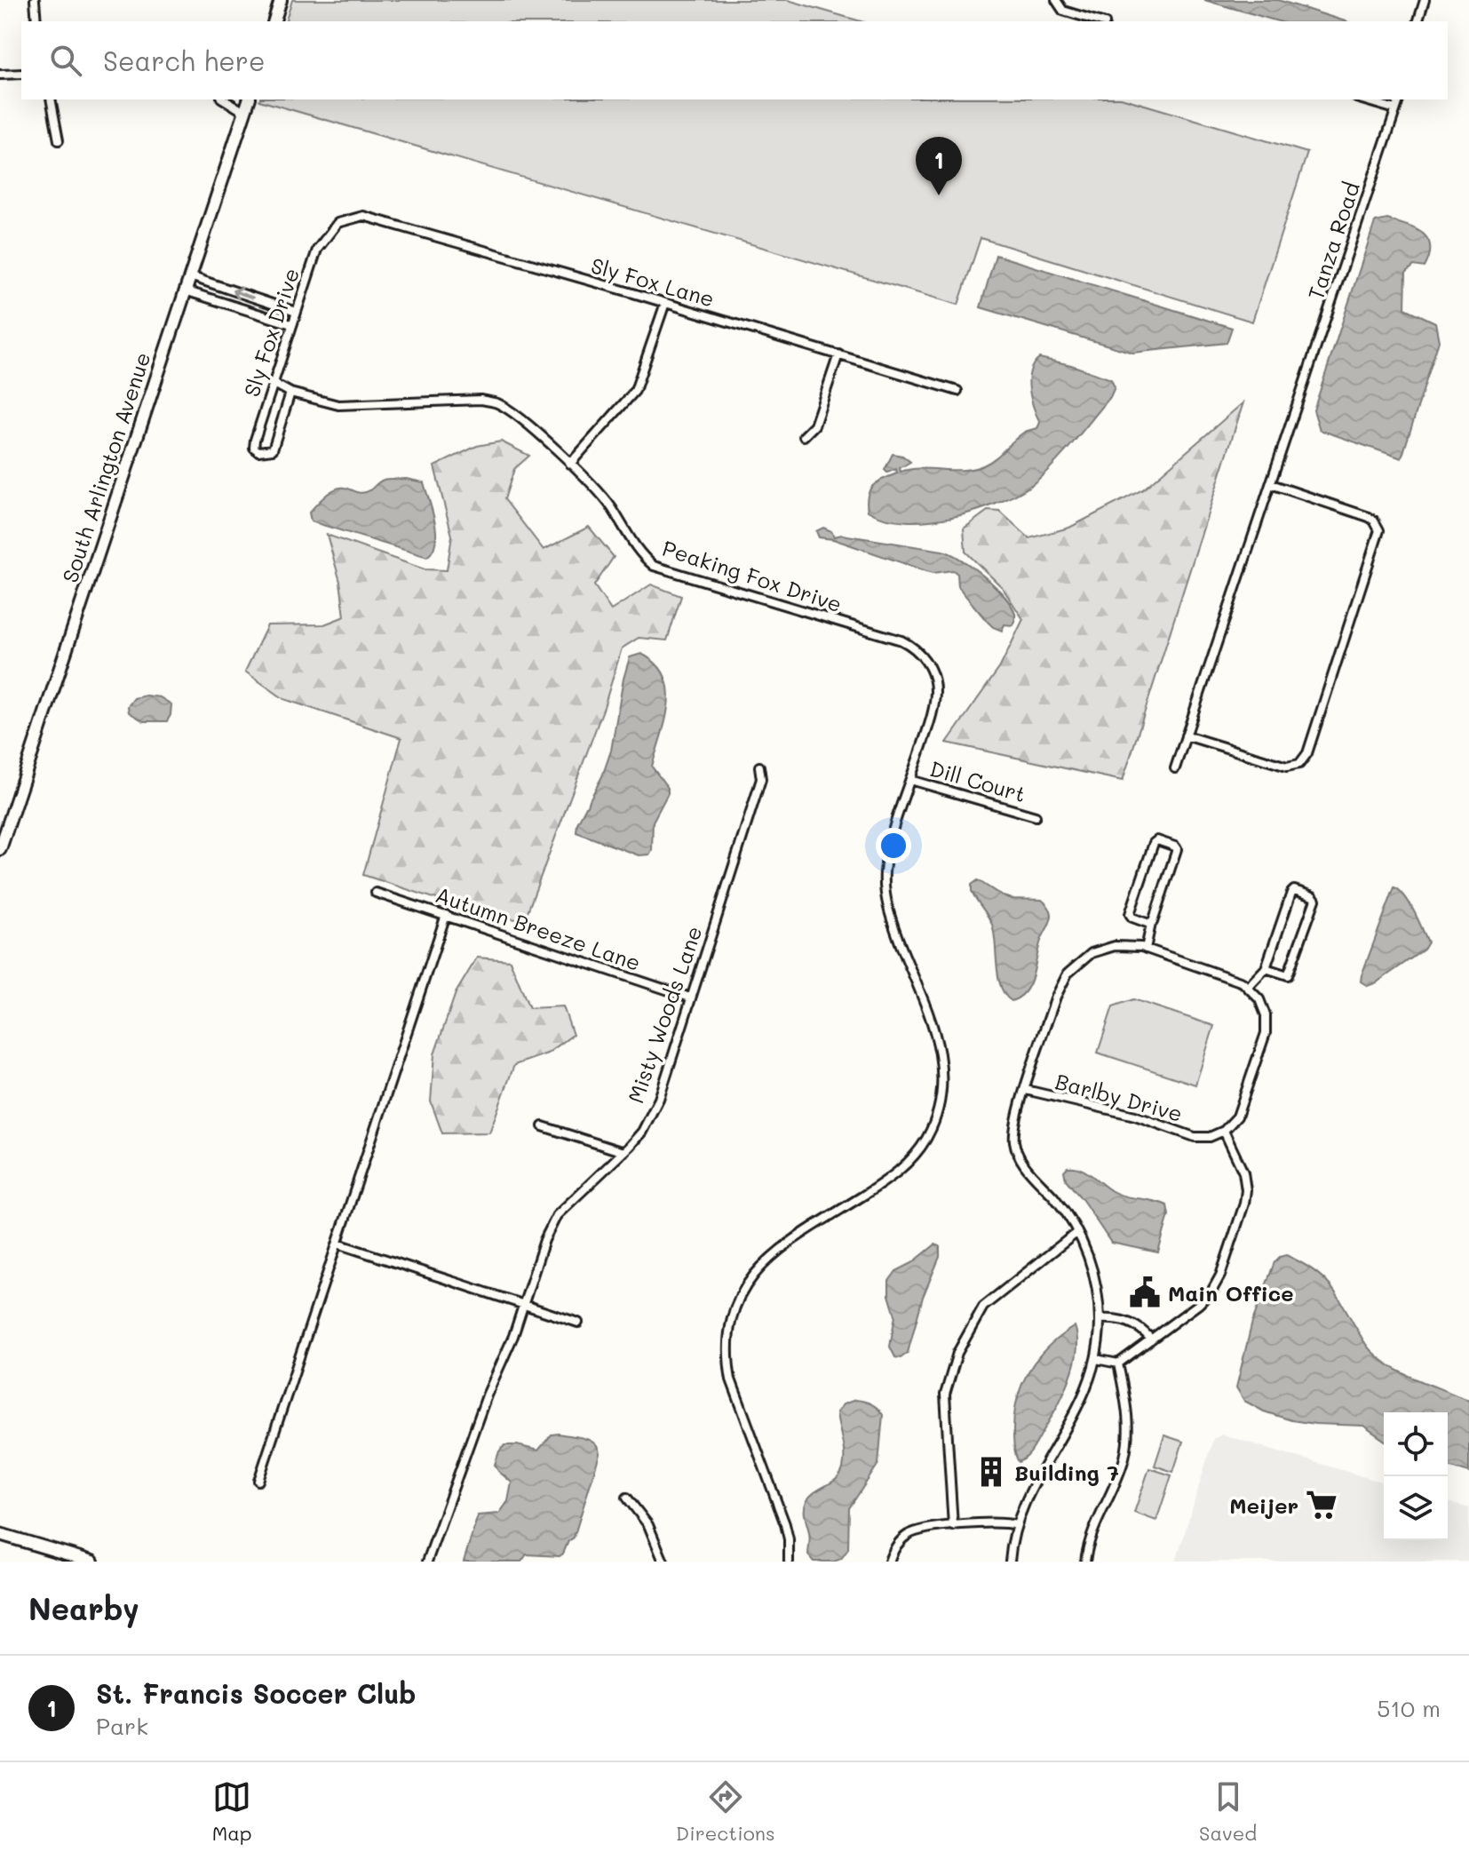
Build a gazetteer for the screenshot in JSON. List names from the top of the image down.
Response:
{
  "streets": {
    "street": [
      "Tanza Road",
      "Sly Fox Lane",
      "Sly Fox Drive",
      "South Arlington Avenue",
      "Peaking Fox Drive",
      "Dill Court",
      "Autumn Breeze Lane",
      "Misty Woods Lane",
      "Barlby Drive"
    ]
  },
  "crossings": [
    ["Sly Fox Lane", "Sly Fox Drive"],
    ["Sly Fox Drive", "Peaking Fox Drive"],
    ["Peaking Fox Drive", "Dill Court"],
    ["Autumn Breeze Lane", "Misty Woods Lane"]
  ],
  "places": {
    "public building": ["Main Office"],
    "building": ["Building 7"],
    "supermarket": ["Meijer"]
  },
  "page": {
    "search": "Search here",
    "pins": "1",
    "heading": "Nearby",
    "list": [
      {
        "mark": "1",
        "name": "St. Francis Soccer Club",
        "note": "Park",
        "value": "510 m"
      }
    ],
    "nav": ["Map", "Directions", "Saved"]
  }
}
